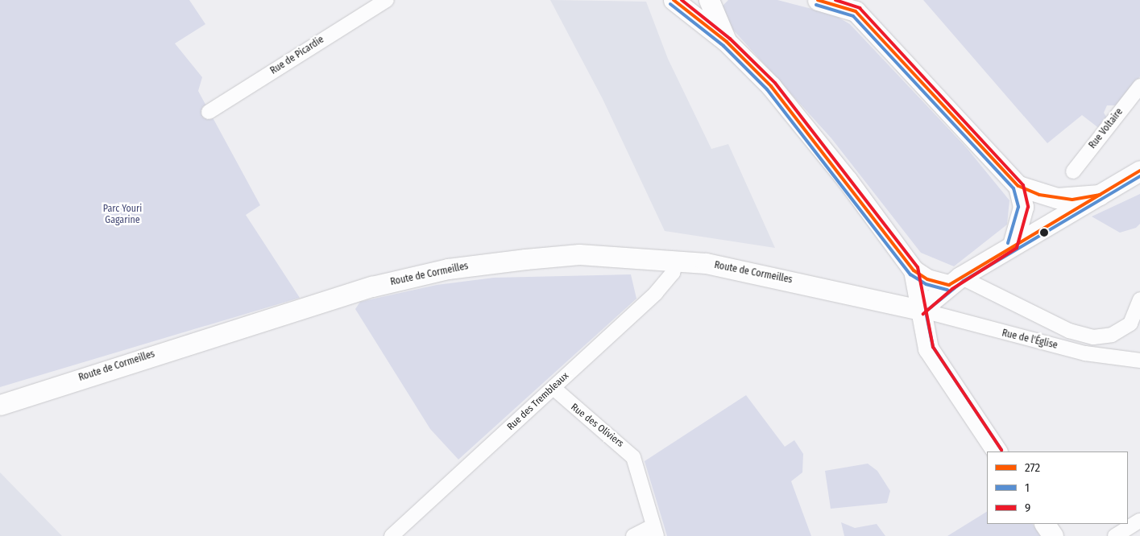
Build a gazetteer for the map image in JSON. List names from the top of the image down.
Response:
{
  "streets": {
    "main road": ["Route de Cormeilles"],
    "street": [
      "Rue de Picardie",
      "Rue Voltaire",
      "Rue de l'Église",
      "Rue des Trembleaux",
      "Rue des Oliviers"
    ]
  },
  "crossings": [
    ["Route de Cormeilles", "Rue de l'Église"],
    ["Route de Cormeilles", "Rue des Trembleaux"],
    ["Rue des Trembleaux", "Rue des Oliviers"]
  ],
  "parks": ["Parc Youri Gagarine"],
  "lines": ["transit line 272", "transit line 9", "transit line 1"],
  "legend": ["272", "1", "9"]
}
